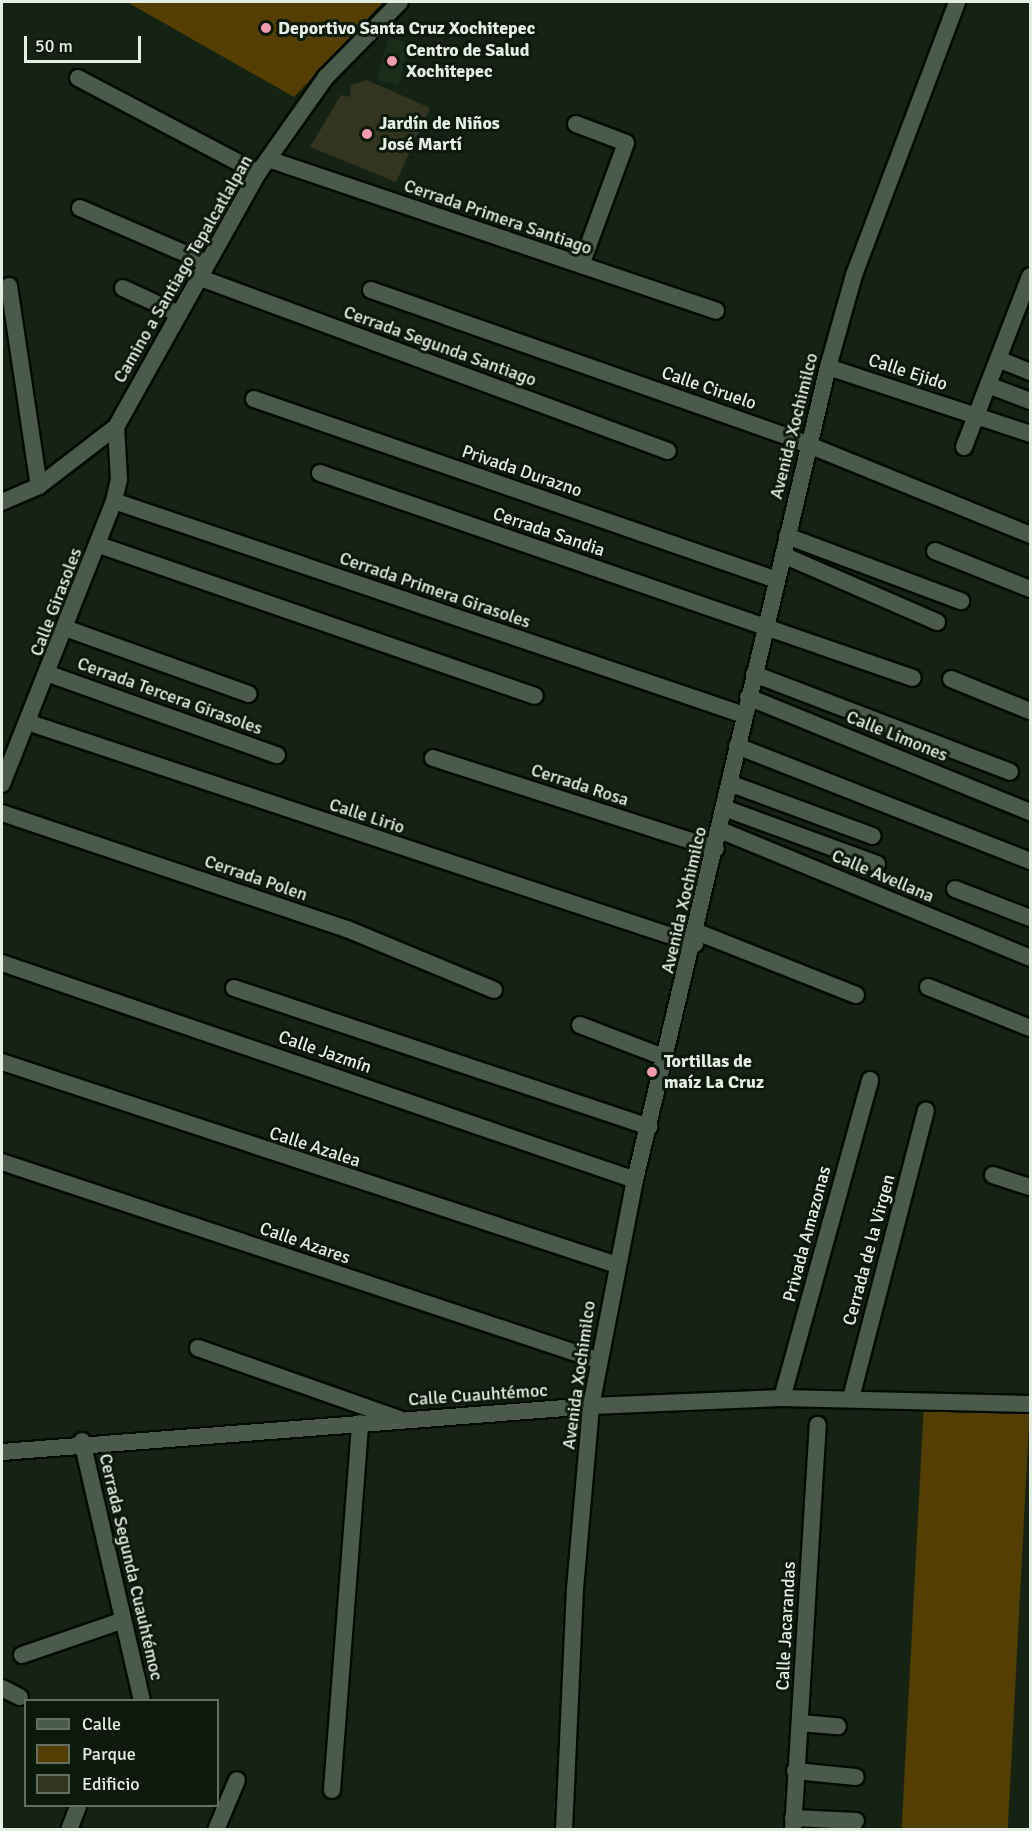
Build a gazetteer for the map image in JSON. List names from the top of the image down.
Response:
{
  "streets": {
    "street": [
      "Cerrada Primera Santiago",
      "Camino a Santiago Tepalcatlalpan",
      "Cerrada Segunda Santiago",
      "Calle Ejido",
      "Calle Ciruelo",
      "Avenida Xochimilco",
      "Privada Durazno",
      "Cerrada Sandia",
      "Cerrada Primera Girasoles",
      "Calle Girasoles",
      "Cerrada Tercera Girasoles",
      "Calle Limones",
      "Cerrada Rosa",
      "Calle Lirio",
      "Calle Avellana",
      "Cerrada Polen",
      "Calle Jazmín",
      "Calle Azalea",
      "Privada Amazonas",
      "Calle Azares",
      "Cerrada de la Virgen",
      "Calle Cuauhtémoc",
      "Cerrada Segunda Cuauhtémoc",
      "Calle Jacarandas"
    ]
  },
  "crossings": [
    ["Cerrada Primera Santiago", "Camino a Santiago Tepalcatlalpan"],
    ["Camino a Santiago Tepalcatlalpan", "Cerrada Segunda Santiago"],
    ["Camino a Santiago Tepalcatlalpan", "Calle Girasoles"],
    ["Calle Ejido", "Avenida Xochimilco"],
    ["Calle Ciruelo", "Avenida Xochimilco"],
    ["Avenida Xochimilco", "Privada Durazno"],
    ["Avenida Xochimilco", "Cerrada Sandia"],
    ["Avenida Xochimilco", "Cerrada Primera Girasoles"],
    ["Avenida Xochimilco", "Calle Limones"],
    ["Avenida Xochimilco", "Cerrada Rosa"],
    ["Avenida Xochimilco", "Calle Lirio"],
    ["Avenida Xochimilco", "Calle Avellana"],
    ["Avenida Xochimilco", "Calle Jazmín"],
    ["Avenida Xochimilco", "Calle Azalea"],
    ["Avenida Xochimilco", "Calle Azares"],
    ["Avenida Xochimilco", "Calle Cuauhtémoc"],
    ["Cerrada Primera Girasoles", "Calle Girasoles"],
    ["Calle Girasoles", "Cerrada Tercera Girasoles"],
    ["Calle Girasoles", "Calle Lirio"],
    ["Privada Amazonas", "Calle Cuauhtémoc"],
    ["Cerrada de la Virgen", "Calle Cuauhtémoc"],
    ["Calle Cuauhtémoc", "Cerrada Segunda Cuauhtémoc"]
  ],
  "places": [
    "Deportivo Santa Cruz Xochitepec",
    "Centro de Salud Xochitepec",
    "Jardín de Niños José Martí",
    "Tortillas de maíz La Cruz"
  ],
  "legend": ["Calle", "Parque", "Edificio"],
  "scale_bar": "50 m"
}
